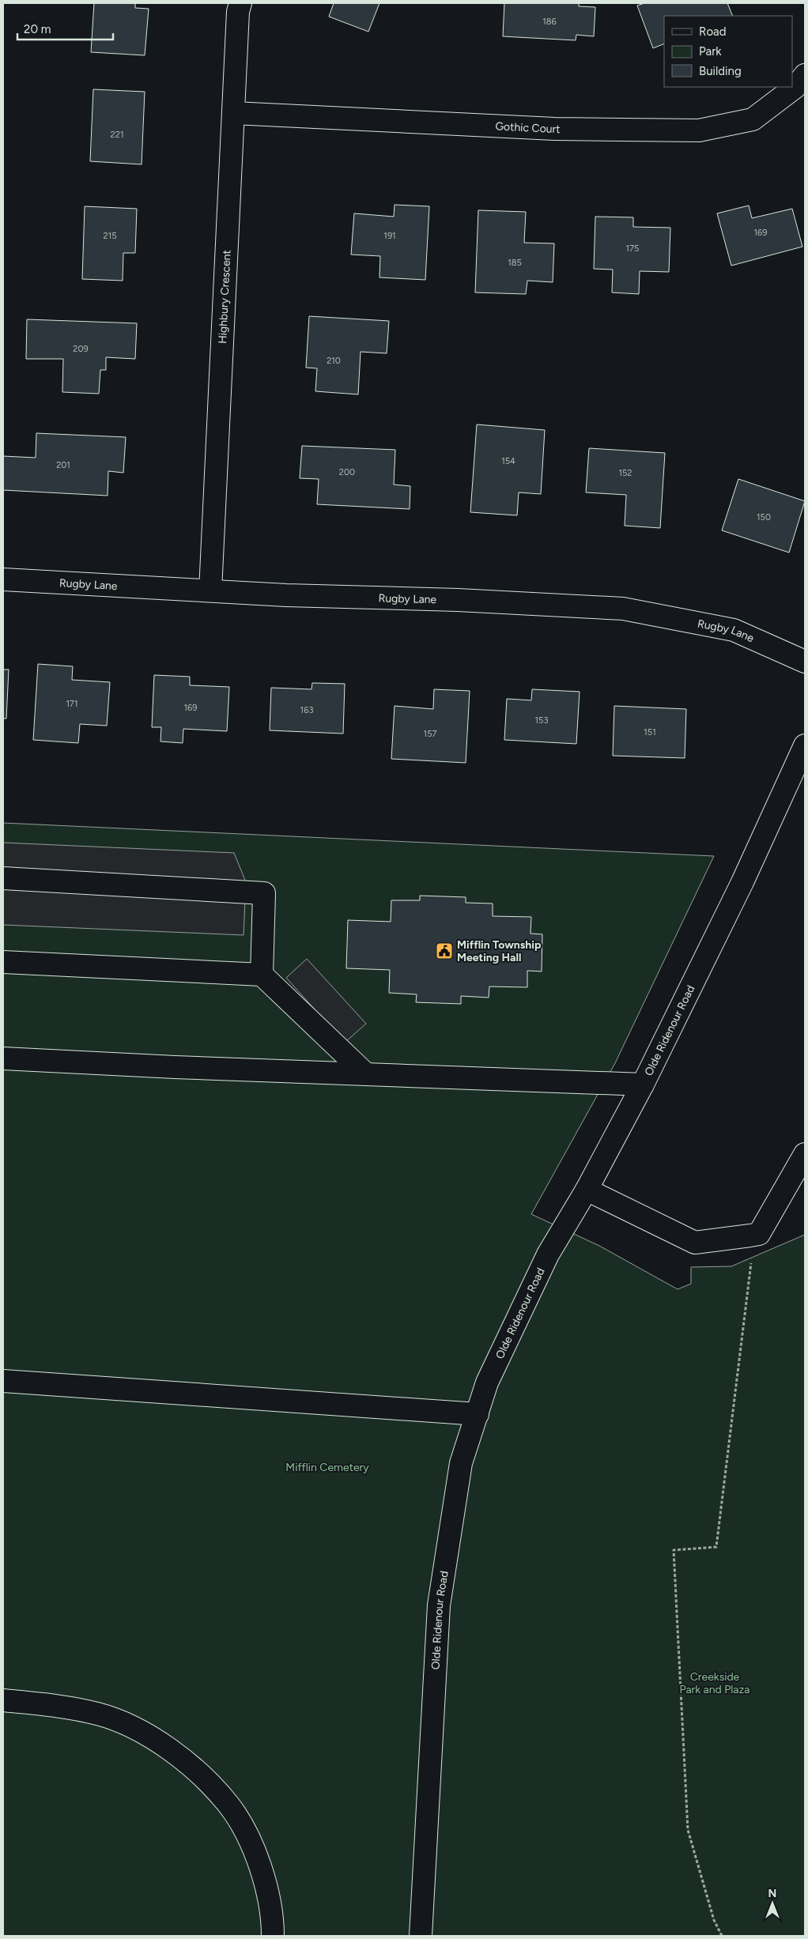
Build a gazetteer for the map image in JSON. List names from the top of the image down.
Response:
{
  "streets": {
    "street": [
      "Gothic Court",
      "Highbury Crescent",
      "Rugby Lane",
      "Olde Ridenour Road"
    ]
  },
  "crossings": [
    ["Gothic Court", "Highbury Crescent"],
    ["Highbury Crescent", "Rugby Lane"]
  ],
  "parks": ["Mifflin Cemetery", "Creekside Park and Plaza"],
  "places": {
    "public building": ["Mifflin Township Meeting Hall"]
  },
  "house_numbers": [
    "186",
    "221",
    "169",
    "215",
    "191",
    "175",
    "185",
    "209",
    "210",
    "154",
    "201",
    "200",
    "152",
    "150",
    "171",
    "169",
    "163",
    "153",
    "151",
    "157"
  ],
  "legend": ["Road", "Park", "Building"],
  "scale_bar": "20 m",
  "north": "top"
}
